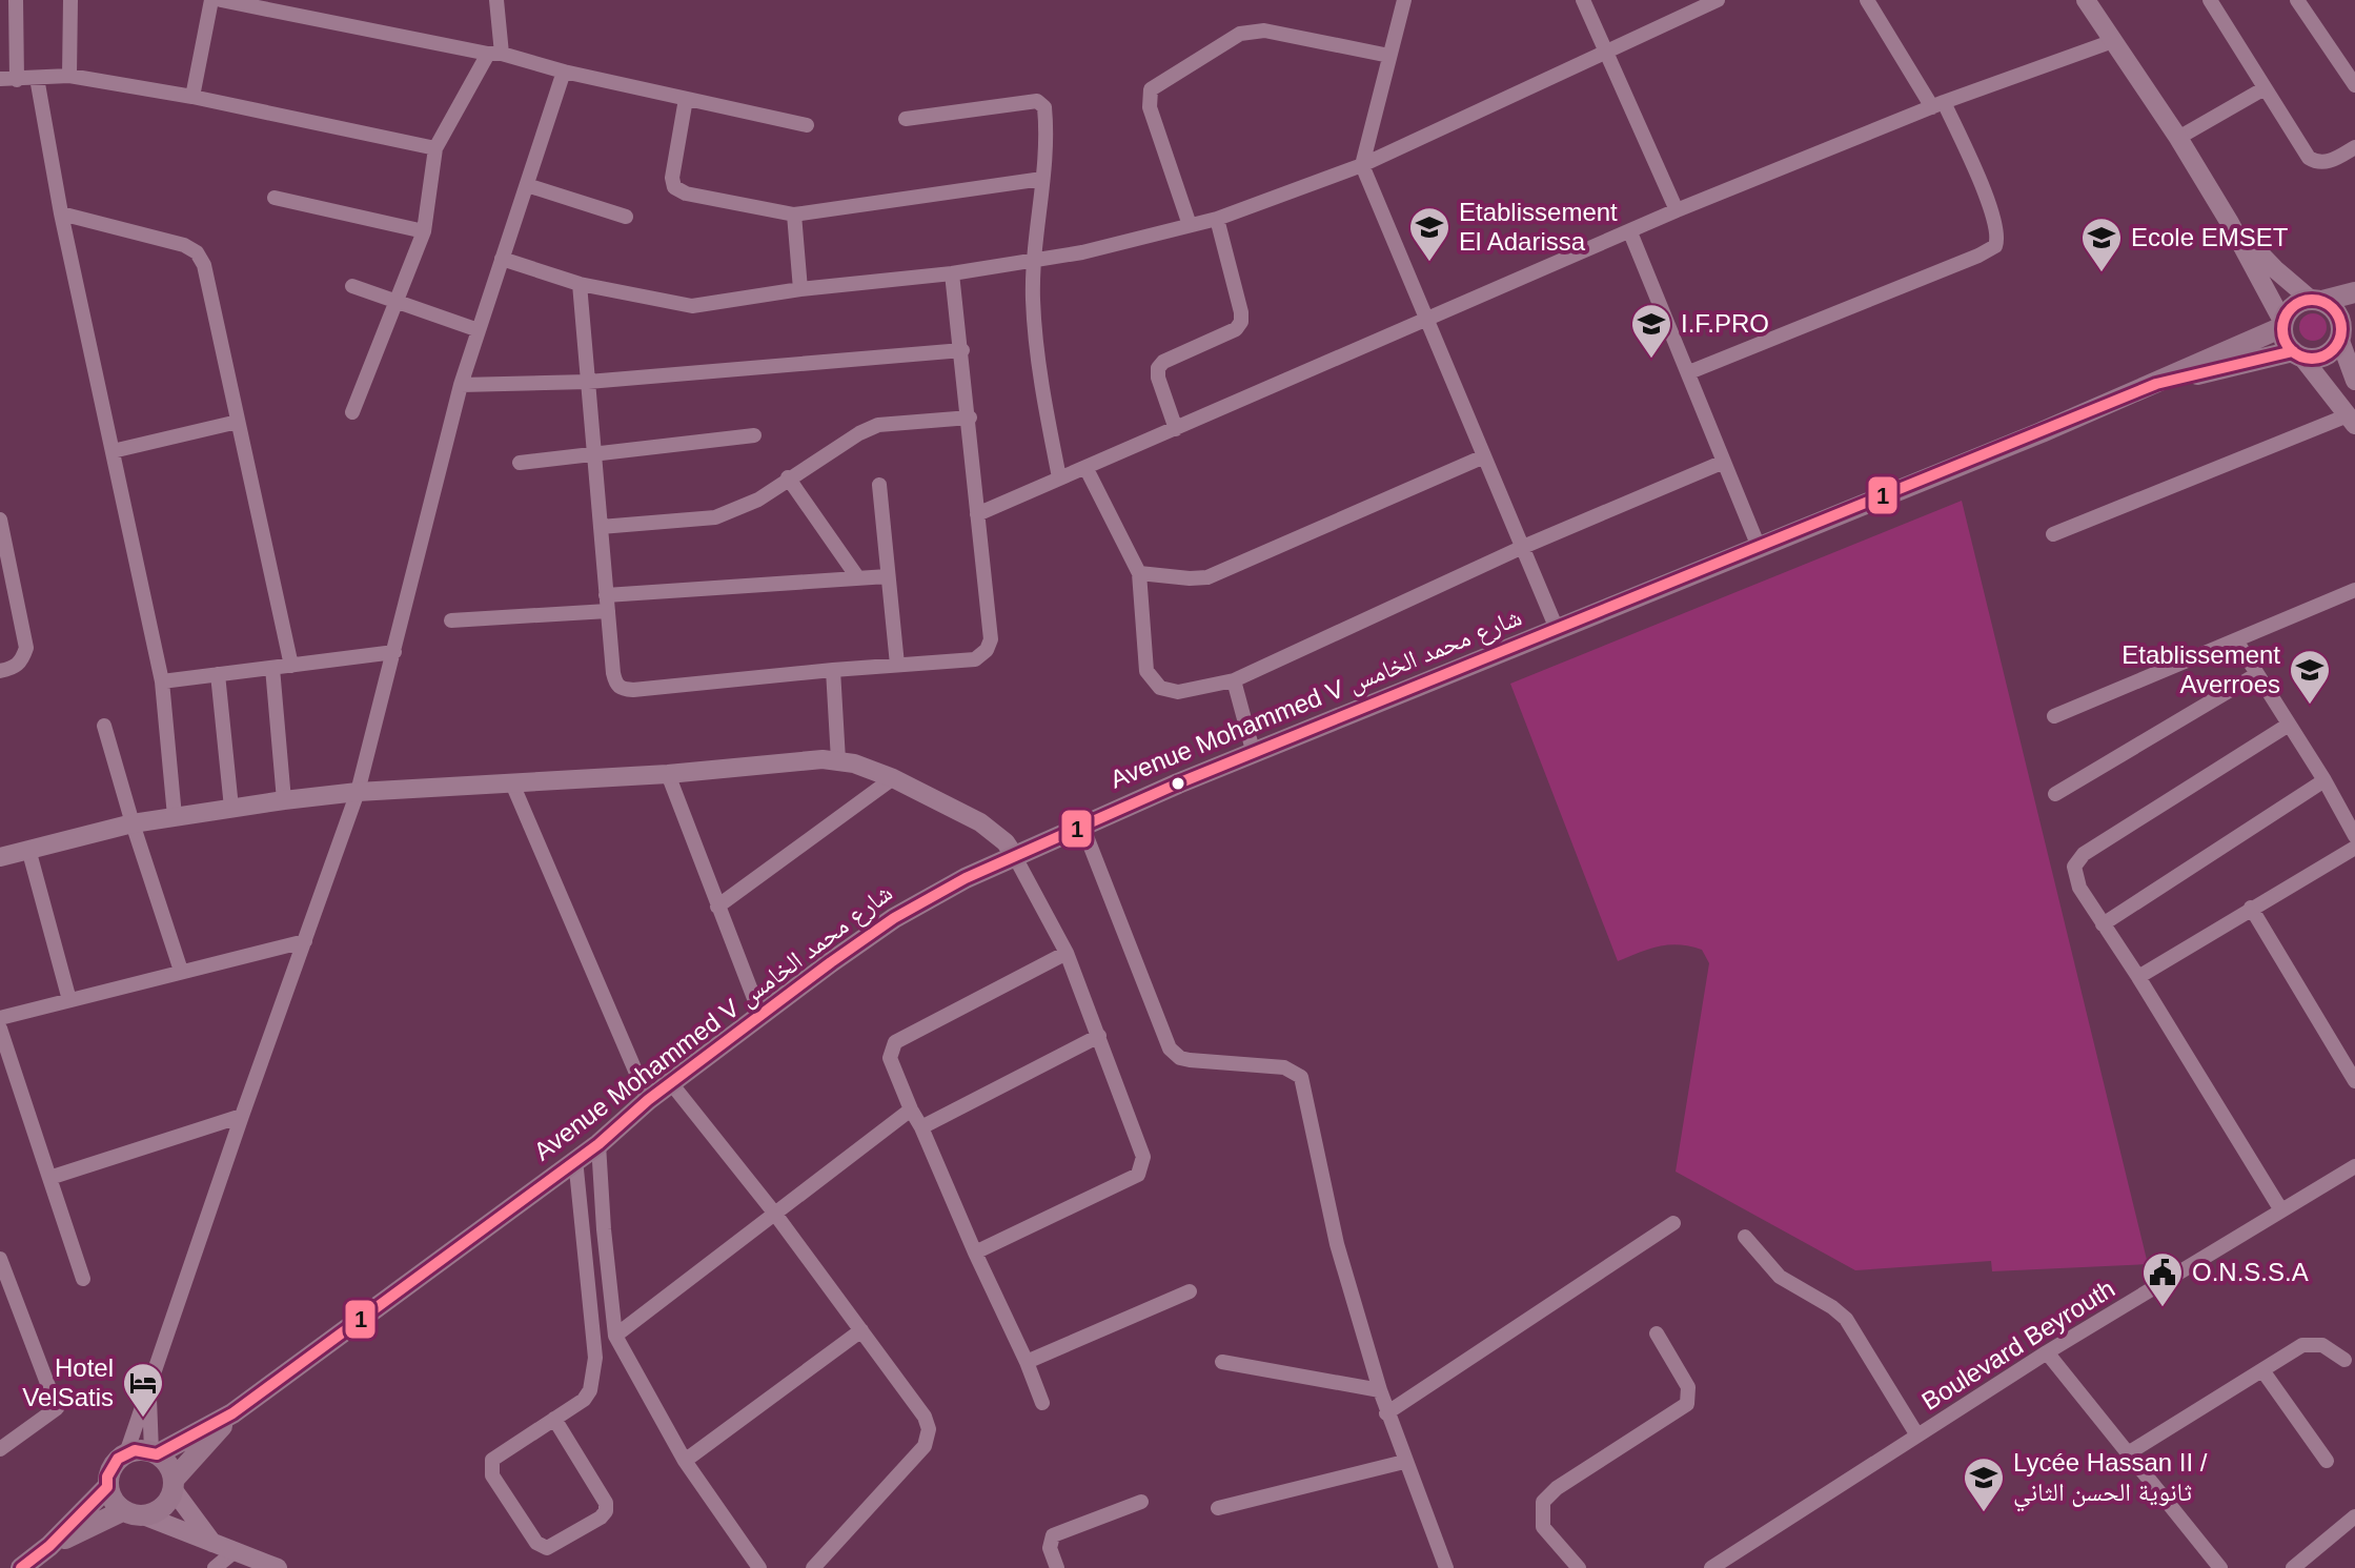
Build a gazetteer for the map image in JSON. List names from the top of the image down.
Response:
{
  "streets": {
    "main road": ["Avenue Mohammed V شارع محمد الخامس"],
    "street": ["Boulevard Beyrouth"]
  },
  "places": {
    "school or university": [
      "Etablissement El Adarissa",
      "Ecole EMSET",
      "I.F.PRO",
      "Etablissement Averroes",
      "Lycée Hassan II / ثانوية الحسن الثاني"
    ],
    "public building": ["O.N.S.S.A"],
    "hotel": ["Hotel VelSatis"]
  },
  "lines": ["transit line 1"]
}
